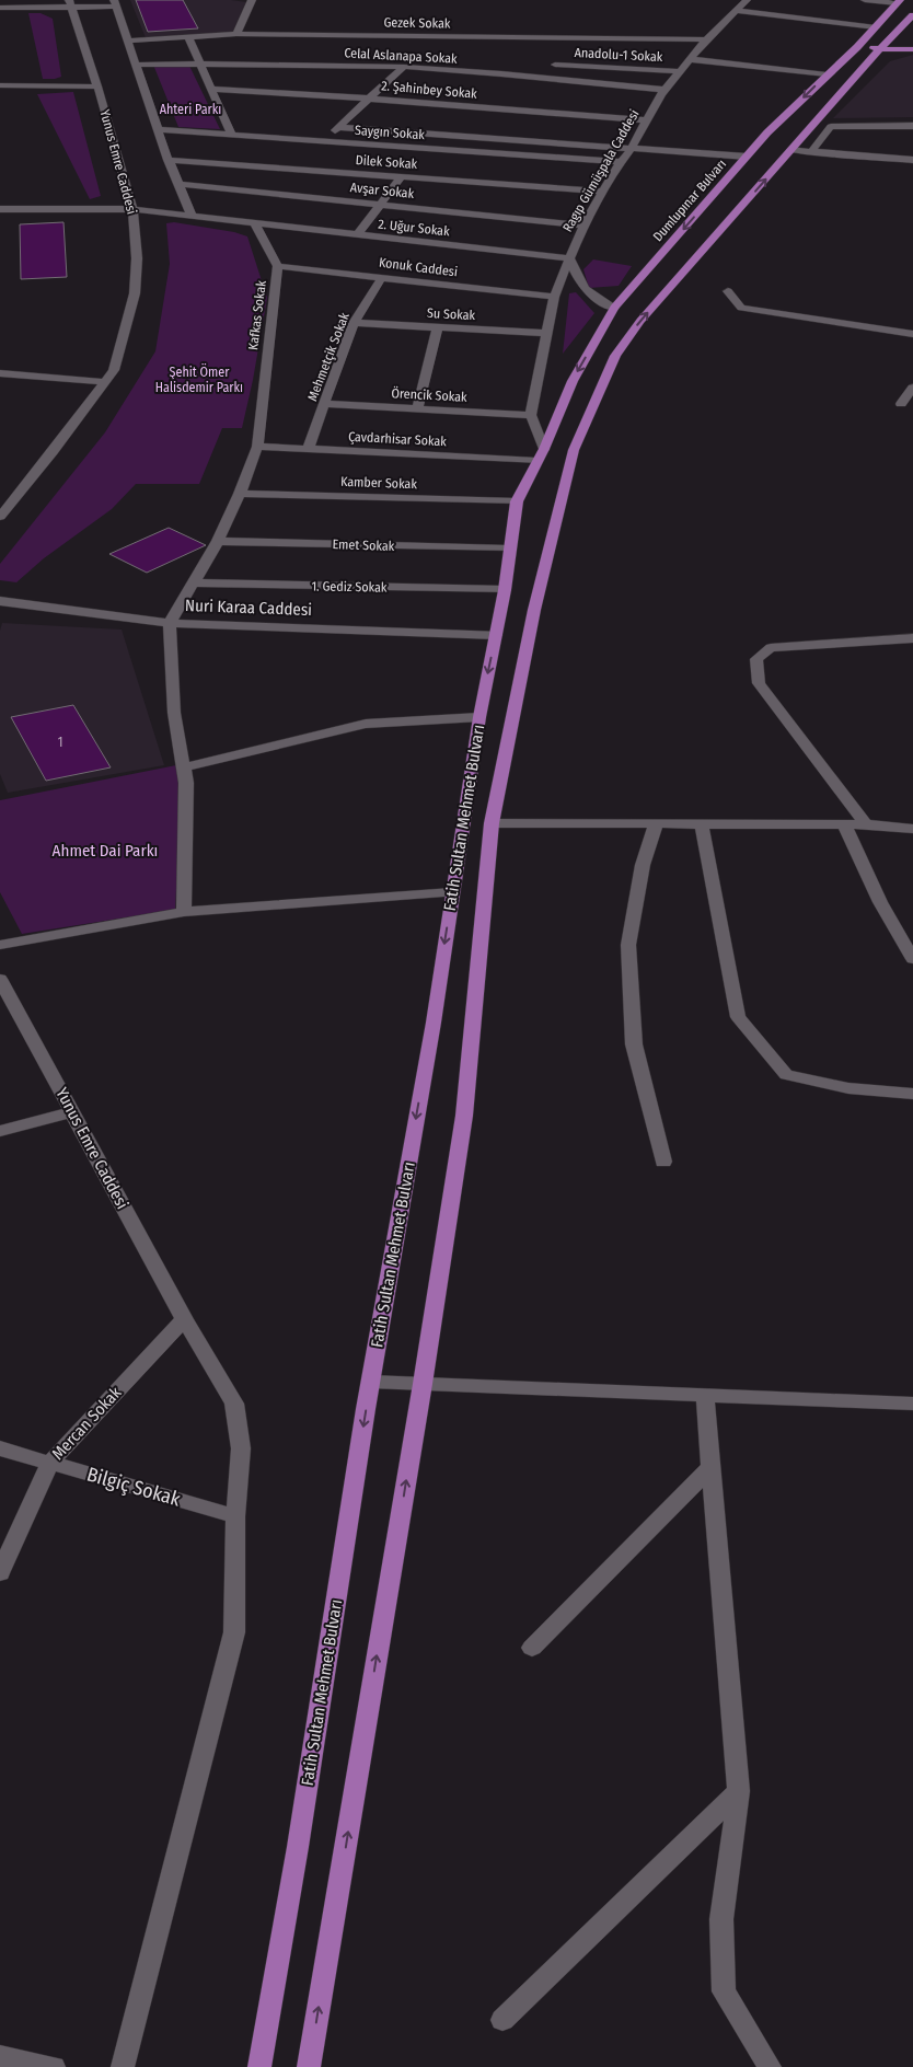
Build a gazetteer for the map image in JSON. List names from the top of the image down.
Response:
{
  "streets": {
    "main road": ["Dumlupınar Bulvarı", "Fatih Sultan Mehmet Bulvarı"],
    "street": [
      "Gezek Sokak",
      "Anadolu-1 Sokak",
      "Celal Aslanapa Sokak",
      "2. Şahinbey Sokak",
      "Saygın Sokak",
      "Yunus Emre Caddesi",
      "Dilek Sokak",
      "Ragıp Gümüşpala Caddesi",
      "Avşar Sokak",
      "2. Uğur Sokak",
      "Konuk Caddesi",
      "Su Sokak",
      "Kafkas Sokak",
      "Mehmetçik Sokak",
      "Örencik Sokak",
      "Çavdarhisar Sokak",
      "Kamber Sokak",
      "Emet Sokak",
      "1. Gediz Sokak",
      "Nuri Karaa Caddesi",
      "Mercan Sokak",
      "Bilgiç Sokak"
    ]
  },
  "crossings": [
    ["Gezek Sokak", "Anadolu-1 Sokak"],
    ["Gezek Sokak", "Ragıp Gümüşpala Caddesi"],
    ["Anadolu-1 Sokak", "Ragıp Gümüşpala Caddesi"],
    ["Celal Aslanapa Sokak", "Ragıp Gümüşpala Caddesi"],
    ["2. Şahinbey Sokak", "Ragıp Gümüşpala Caddesi"],
    ["Saygın Sokak", "Ragıp Gümüşpala Caddesi"],
    ["Yunus Emre Caddesi", "Mercan Sokak"],
    ["Yunus Emre Caddesi", "Bilgiç Sokak"],
    ["Dilek Sokak", "Ragıp Gümüşpala Caddesi"],
    ["Ragıp Gümüşpala Caddesi", "Avşar Sokak"],
    ["Ragıp Gümüşpala Caddesi", "2. Uğur Sokak"],
    ["Ragıp Gümüşpala Caddesi", "Konuk Caddesi"],
    ["Ragıp Gümüşpala Caddesi", "Su Sokak"],
    ["Ragıp Gümüşpala Caddesi", "Örencik Sokak"],
    ["Dumlupınar Bulvarı", "Çavdarhisar Sokak"],
    ["Dumlupınar Bulvarı", "Fatih Sultan Mehmet Bulvarı"],
    ["2. Uğur Sokak", "Kafkas Sokak"],
    ["Konuk Caddesi", "Kafkas Sokak"],
    ["Konuk Caddesi", "Mehmetçik Sokak"],
    ["Su Sokak", "Mehmetçik Sokak"],
    ["Kafkas Sokak", "Çavdarhisar Sokak"],
    ["Kafkas Sokak", "Kamber Sokak"],
    ["Kafkas Sokak", "Emet Sokak"],
    ["Kafkas Sokak", "1. Gediz Sokak"],
    ["Kafkas Sokak", "Nuri Karaa Caddesi"],
    ["Mehmetçik Sokak", "Örencik Sokak"],
    ["Mehmetçik Sokak", "Çavdarhisar Sokak"],
    ["Çavdarhisar Sokak", "Fatih Sultan Mehmet Bulvarı"],
    ["Kamber Sokak", "Fatih Sultan Mehmet Bulvarı"],
    ["Emet Sokak", "Fatih Sultan Mehmet Bulvarı"],
    ["1. Gediz Sokak", "Fatih Sultan Mehmet Bulvarı"],
    ["Nuri Karaa Caddesi", "Fatih Sultan Mehmet Bulvarı"],
    ["Mercan Sokak", "Bilgiç Sokak"]
  ],
  "one_way": ["Dumlupınar Bulvarı"],
  "parks": ["Ahteri Parkı", "Şehit Ömer Halisdemir Parkı", "Ahmet Dai Parkı"],
  "house_numbers": ["1"]
}
